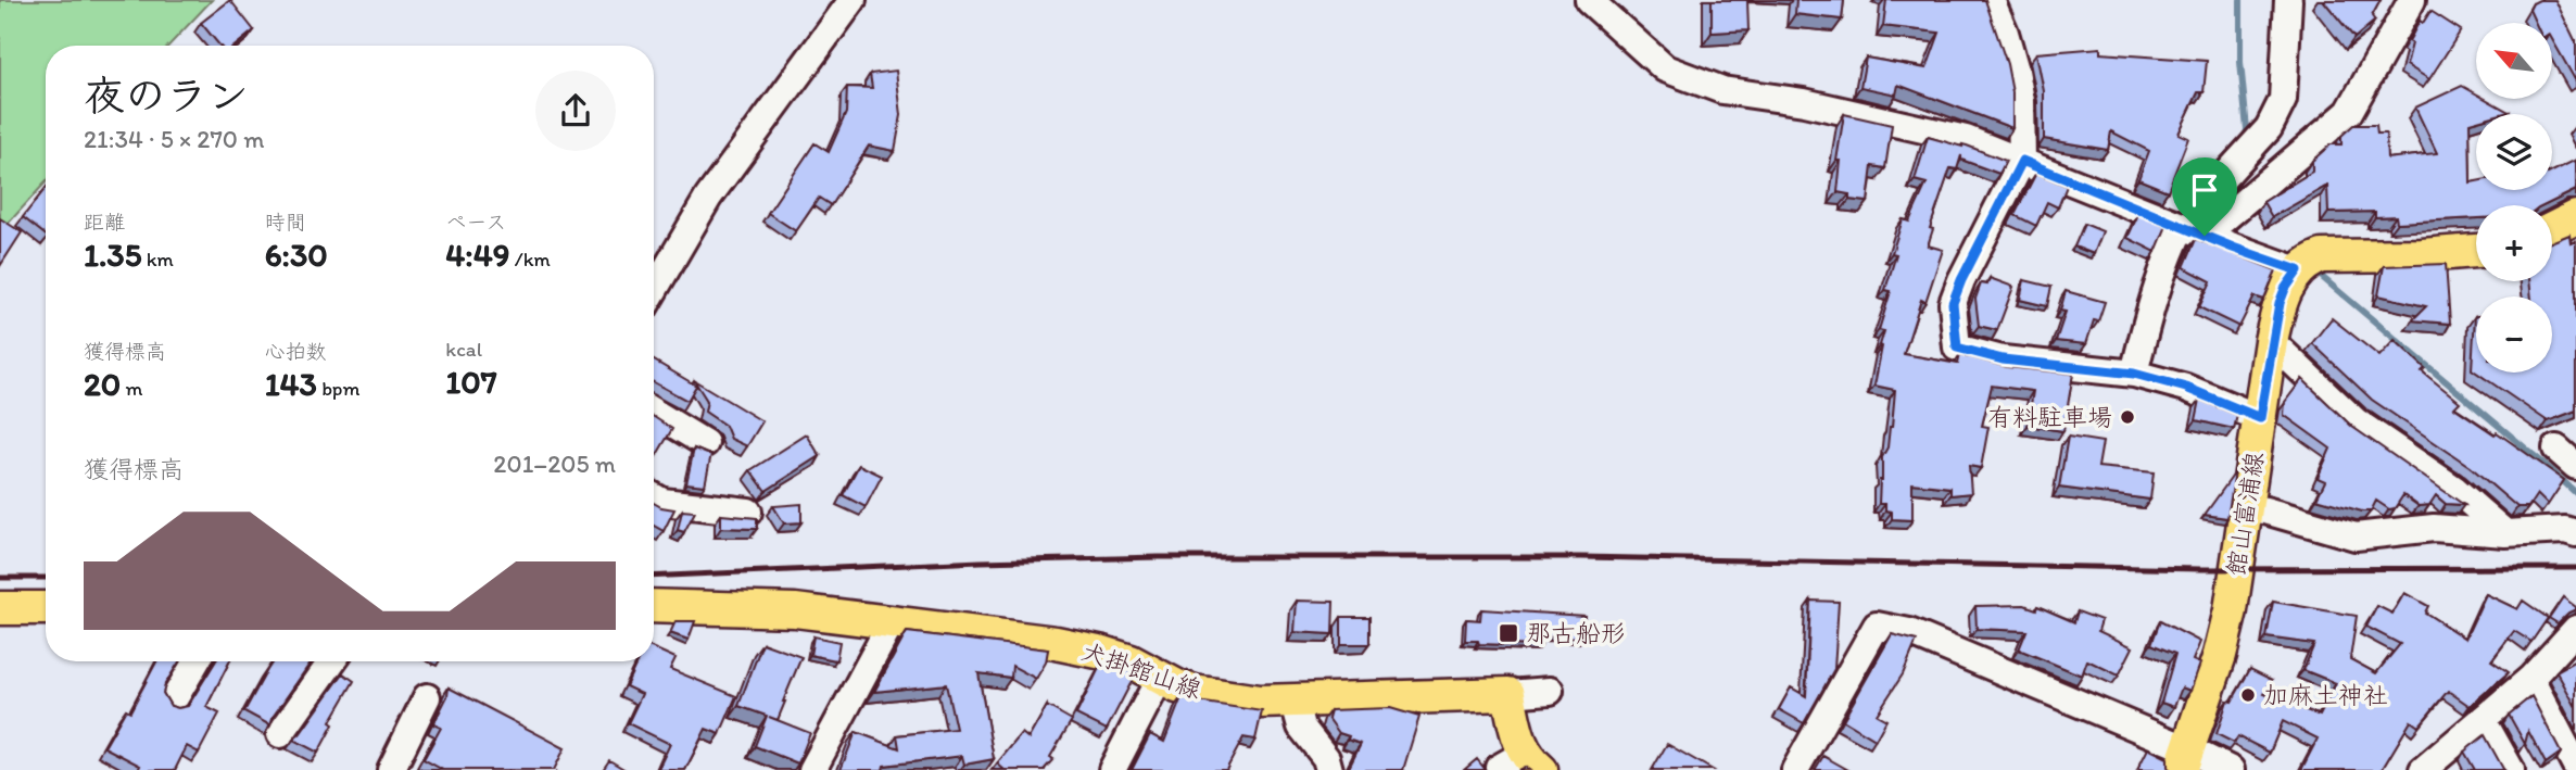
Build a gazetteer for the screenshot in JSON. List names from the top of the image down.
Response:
{
  "streets": {
    "main road": ["館山富浦線", "犬掛館山線"]
  },
  "places": {
    "other": ["有料駐車場", "加麻土神社"],
    "transit": ["那古船形"]
  },
  "north": "top left",
  "page": {
    "map_buttons": ["+", "−"],
    "heading": ["夜のラン", "21:34 · 5 × 270 m"],
    "stats": [
      ["距離", "1.35 km"],
      ["時間", "6:30"],
      ["ペース", "4:49 /km"],
      ["獲得標高", "20 m"],
      ["心拍数", "143 bpm"],
      ["kcal", "107"]
    ],
    "chart": ["獲得標高", "201–205 m"]
  }
}
